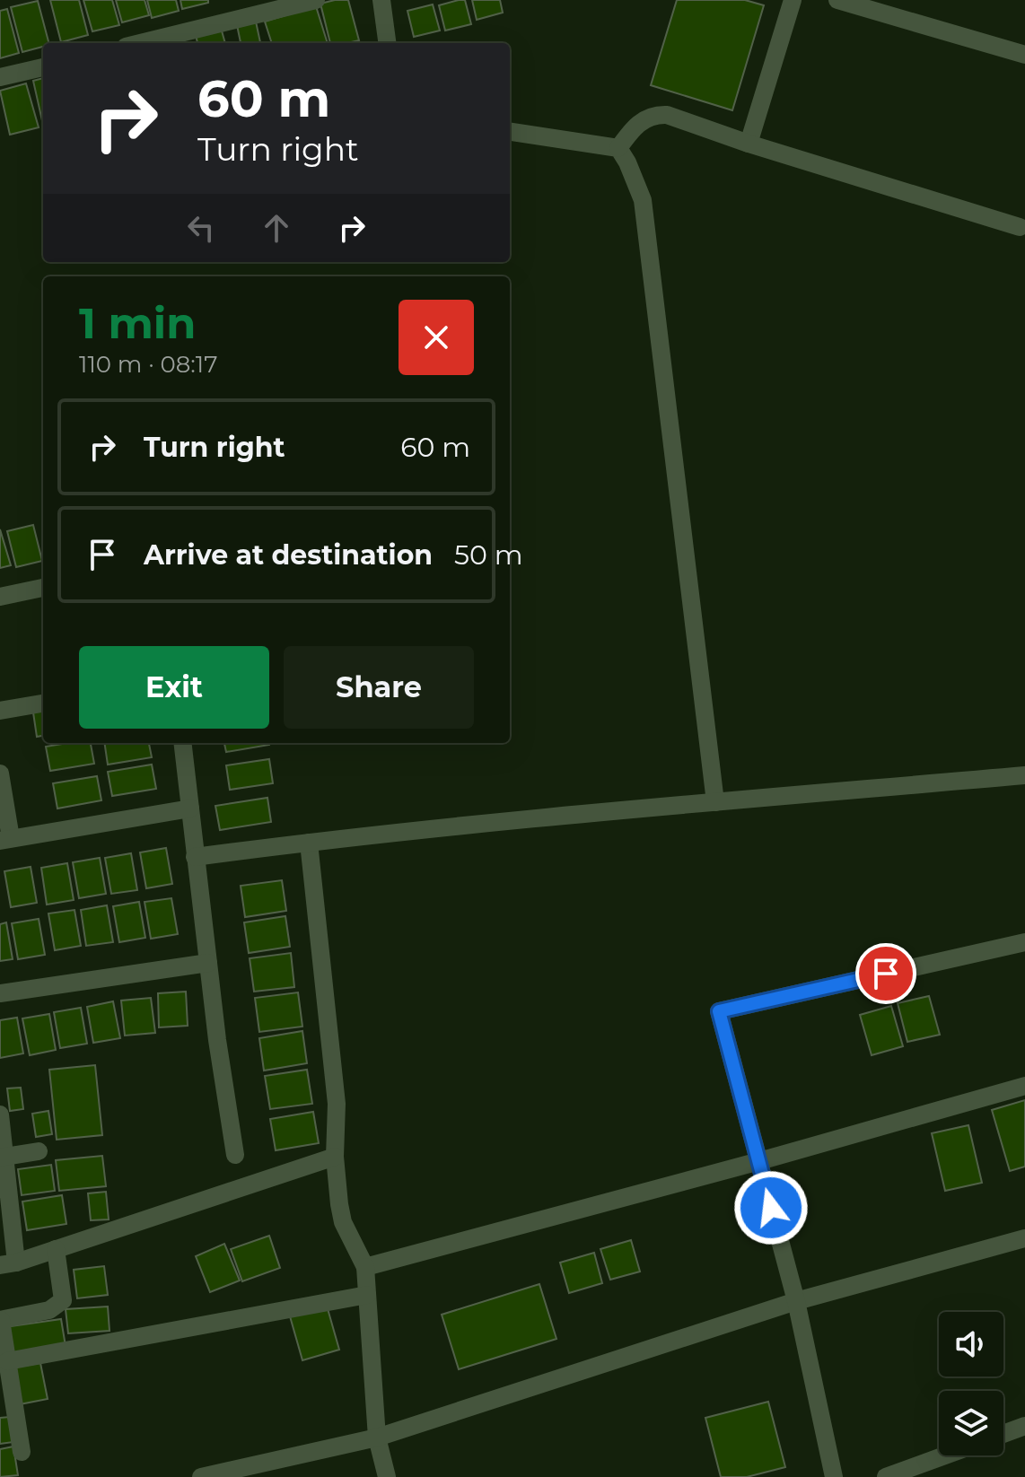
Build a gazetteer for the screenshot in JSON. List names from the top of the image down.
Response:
{
  "page": {
    "turn": ["60 m", "Turn right"],
    "heading": ["1 min", "110 m · 08:17"],
    "list": [
      {
        "name": "Turn right",
        "value": "60 m"
      },
      {
        "name": "Arrive at destination",
        "value": "50 m"
      }
    ],
    "buttons": ["Exit", "Share"]
  }
}
